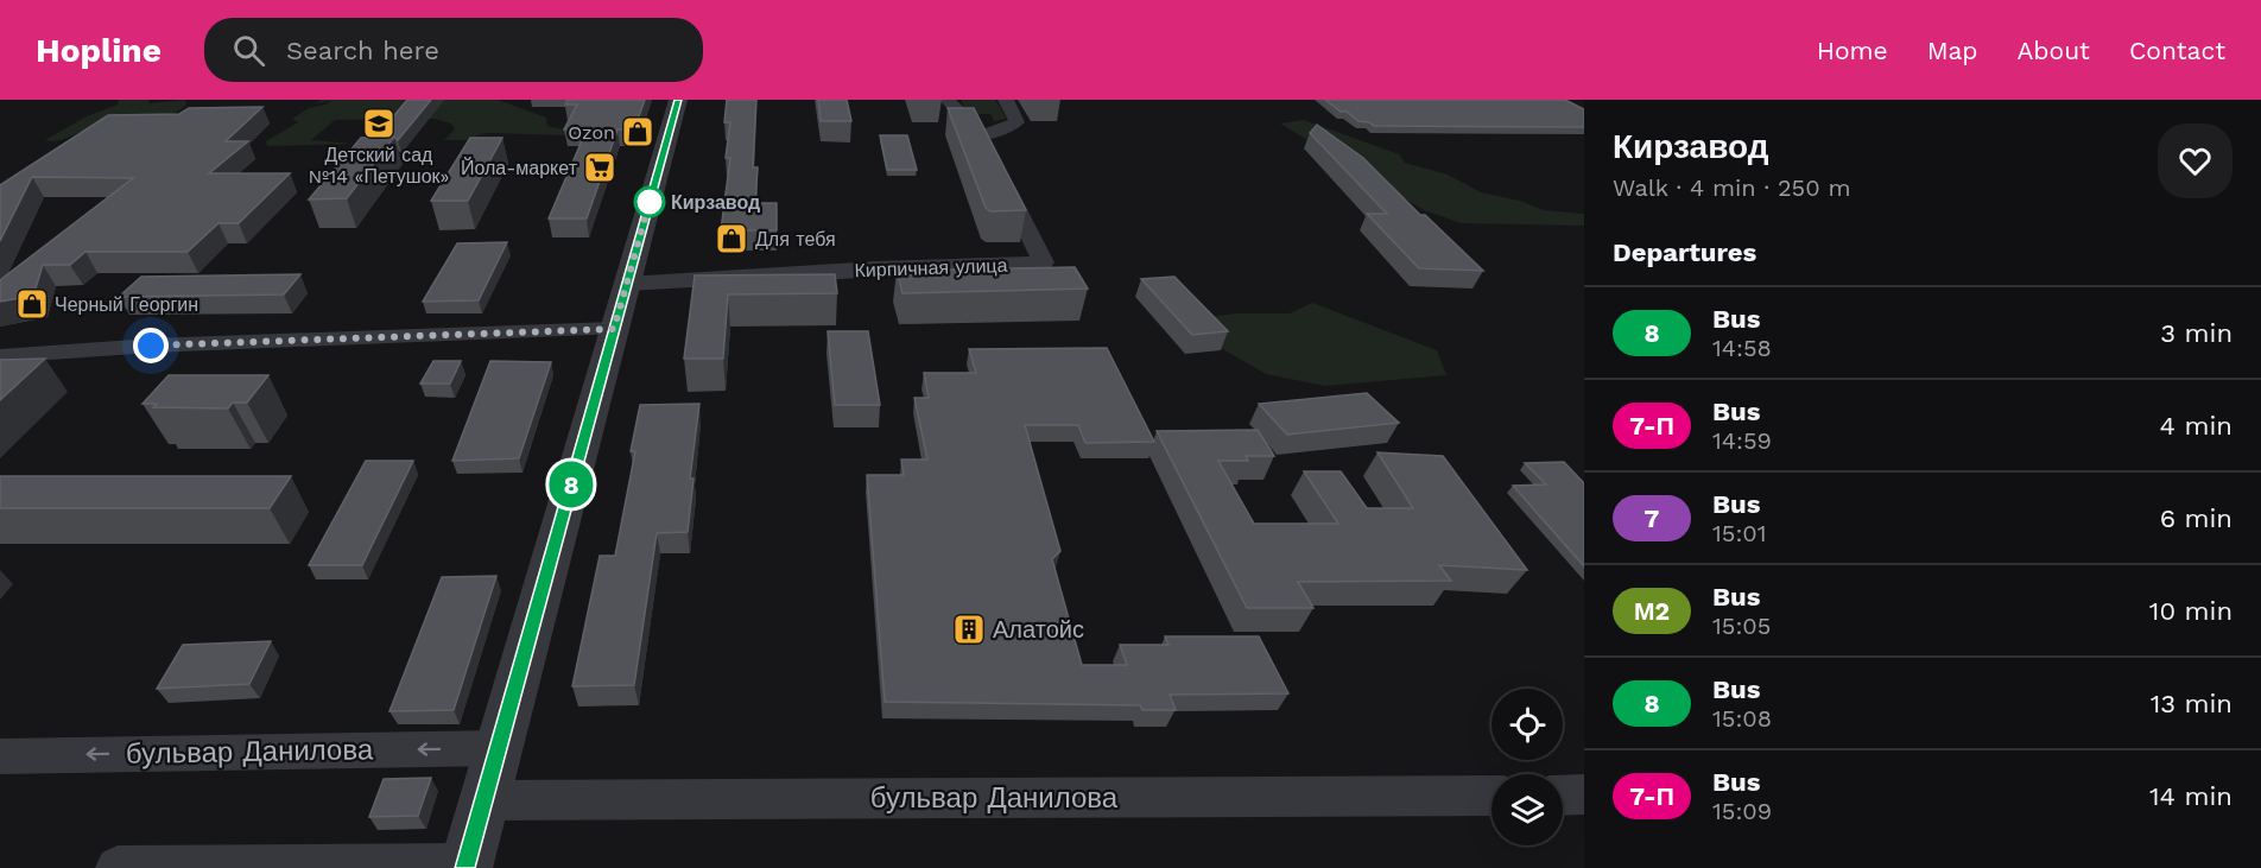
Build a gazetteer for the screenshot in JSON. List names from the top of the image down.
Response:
{
  "streets": {
    "street": ["Кирпичная улица", "бульвар Данилова"]
  },
  "places": {
    "school or university": ["Детский сад №14 «Петушок»"],
    "shop": ["Ozon", "Для тебя", "Черный Георгин"],
    "supermarket": ["Йола-маркет"],
    "other": ["Кирзавод"],
    "building": ["Алатойс"]
  },
  "lines": ["bus line 8"],
  "page": {
    "header": "Hopline",
    "search": "Search here",
    "nav": [
      "Home",
      "Map",
      "About",
      "Contact"
    ],
    "on_map": "8",
    "heading": [
      ["Кирзавод", "Walk · 4 min · 250 m"],
      "Departures"
    ],
    "list": [
      {
        "mark": "8",
        "name": "Bus",
        "note": "14:58",
        "value": "3 min"
      },
      {
        "mark": "7-П",
        "name": "Bus",
        "note": "14:59",
        "value": "4 min"
      },
      {
        "mark": "7",
        "name": "Bus",
        "note": "15:01",
        "value": "6 min"
      },
      {
        "mark": "М2",
        "name": "Bus",
        "note": "15:05",
        "value": "10 min"
      },
      {
        "mark": "8",
        "name": "Bus",
        "note": "15:08",
        "value": "13 min"
      },
      {
        "mark": "7-П",
        "name": "Bus",
        "note": "15:09",
        "value": "14 min"
      }
    ]
  }
}
